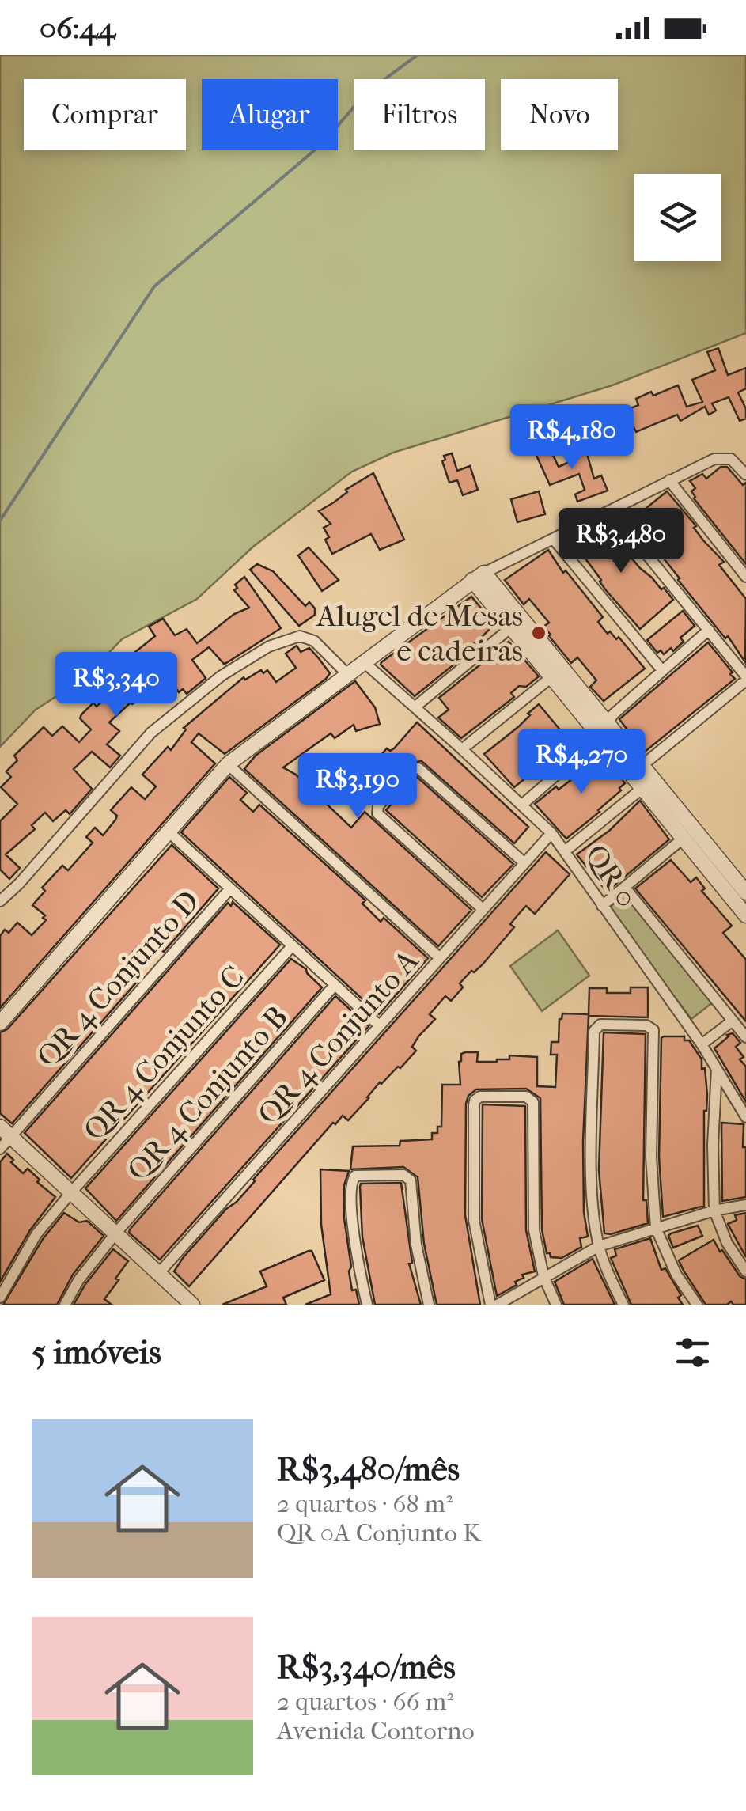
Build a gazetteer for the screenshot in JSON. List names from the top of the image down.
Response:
{
  "streets": {
    "street": [
      "QR 0",
      "QR 4 Conjunto D",
      "QR 4 Conjunto A",
      "QR 4 Conjunto C",
      "QR 4 Conjunto B"
    ]
  },
  "crossings": [
    ["QR 0", "QR 4 Conjunto A"]
  ],
  "places": ["Alugel de Mesas e cadeiras"],
  "page": {
    "status": "06:44",
    "chip": [
      "Comprar",
      "Alugar",
      "Filtros",
      "Novo"
    ],
    "price": [
      "R$4,180",
      "R$3,480",
      "R$3,340",
      "R$4,270",
      "R$3,190"
    ],
    "heading": "5 imóveis",
    "list": [
      {
        "name": "R$3,480/mês",
        "note": "2 quartos · 68 m² · QR 0A Conjunto K"
      },
      {
        "name": "R$3,340/mês",
        "note": "2 quartos · 66 m² · Avenida Contorno"
      }
    ]
  }
}
